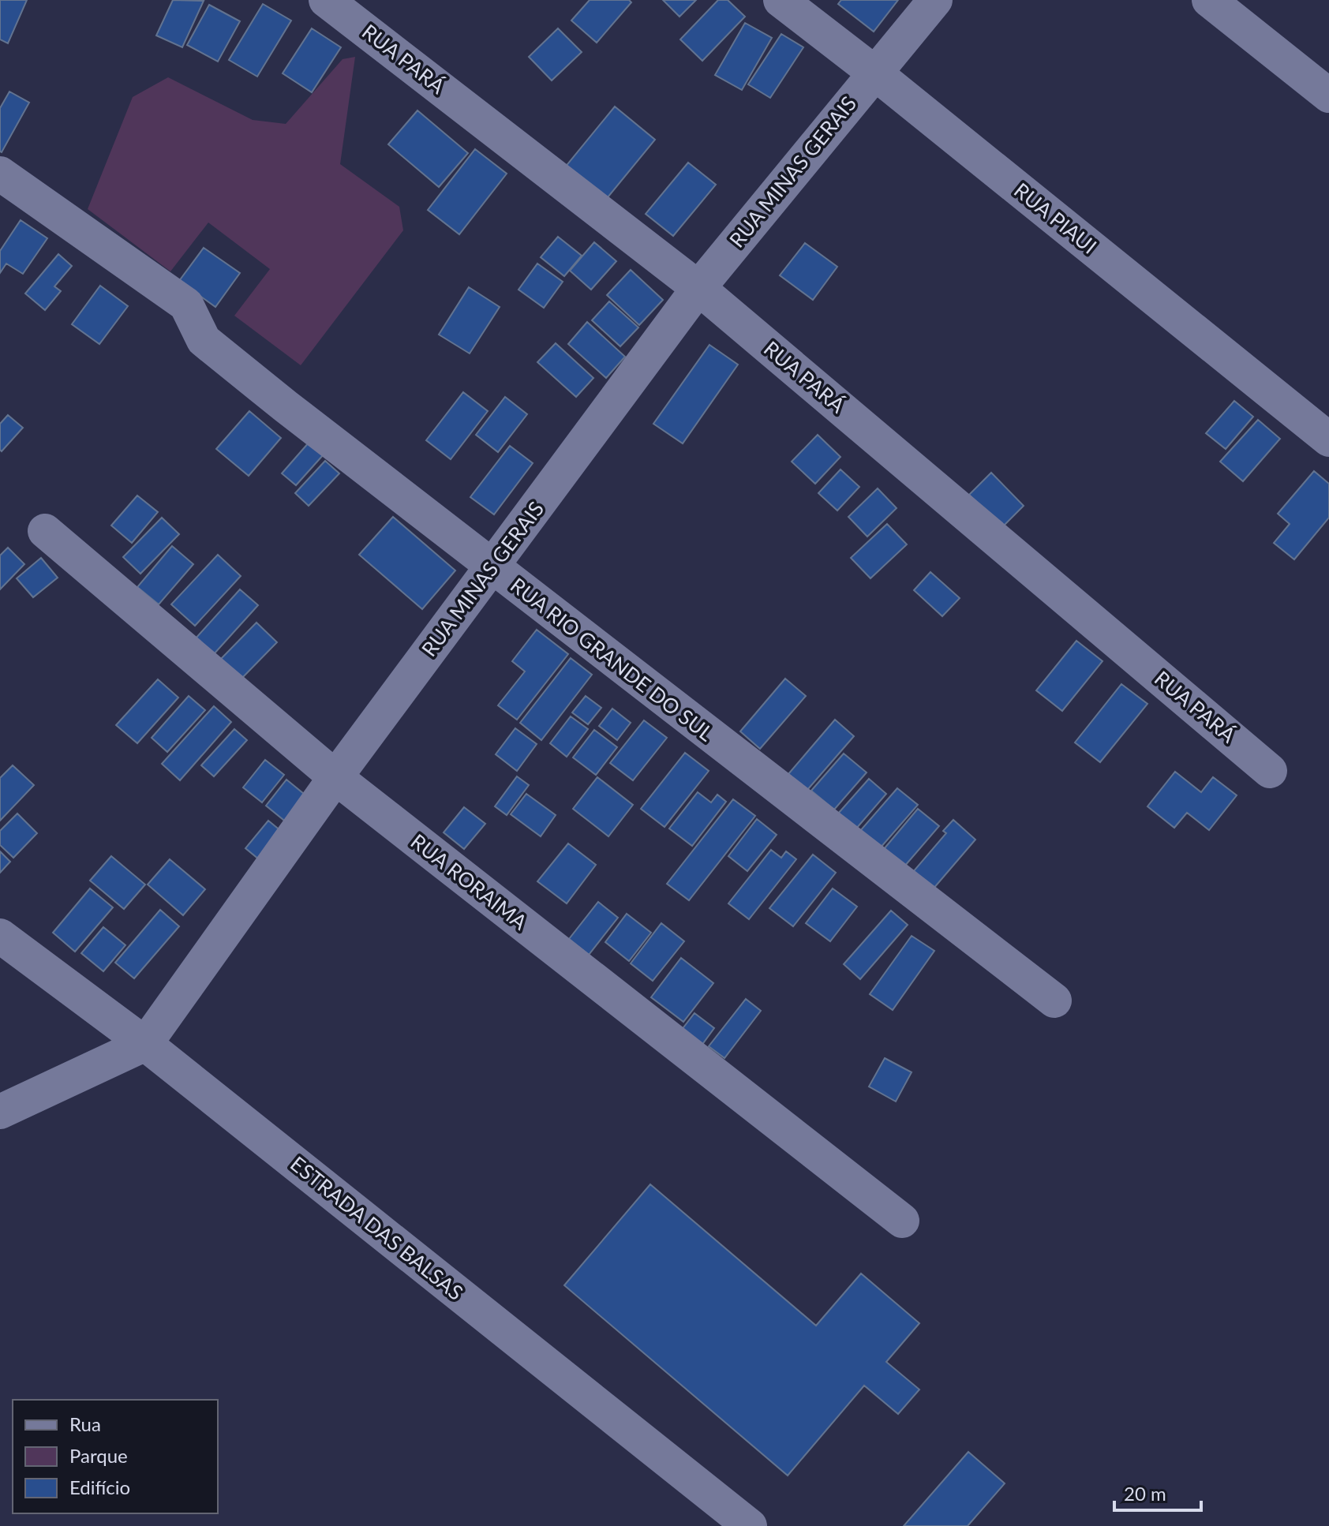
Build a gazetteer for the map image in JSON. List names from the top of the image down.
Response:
{
  "streets": {
    "street": [
      "RUA PARÁ",
      "RUA MINAS GERAIS",
      "RUA PIAUI",
      "RUA RIO GRANDE DO SUL",
      "RUA RORAIMA",
      "ESTRADA DAS BALSAS"
    ]
  },
  "crossings": [
    ["RUA PARÁ", "RUA MINAS GERAIS"],
    ["RUA MINAS GERAIS", "RUA PIAUI"],
    ["RUA MINAS GERAIS", "RUA RIO GRANDE DO SUL"],
    ["RUA MINAS GERAIS", "RUA RORAIMA"],
    ["RUA MINAS GERAIS", "ESTRADA DAS BALSAS"]
  ],
  "legend": ["Rua", "Parque", "Edifício"],
  "scale_bar": "20 m"
}
